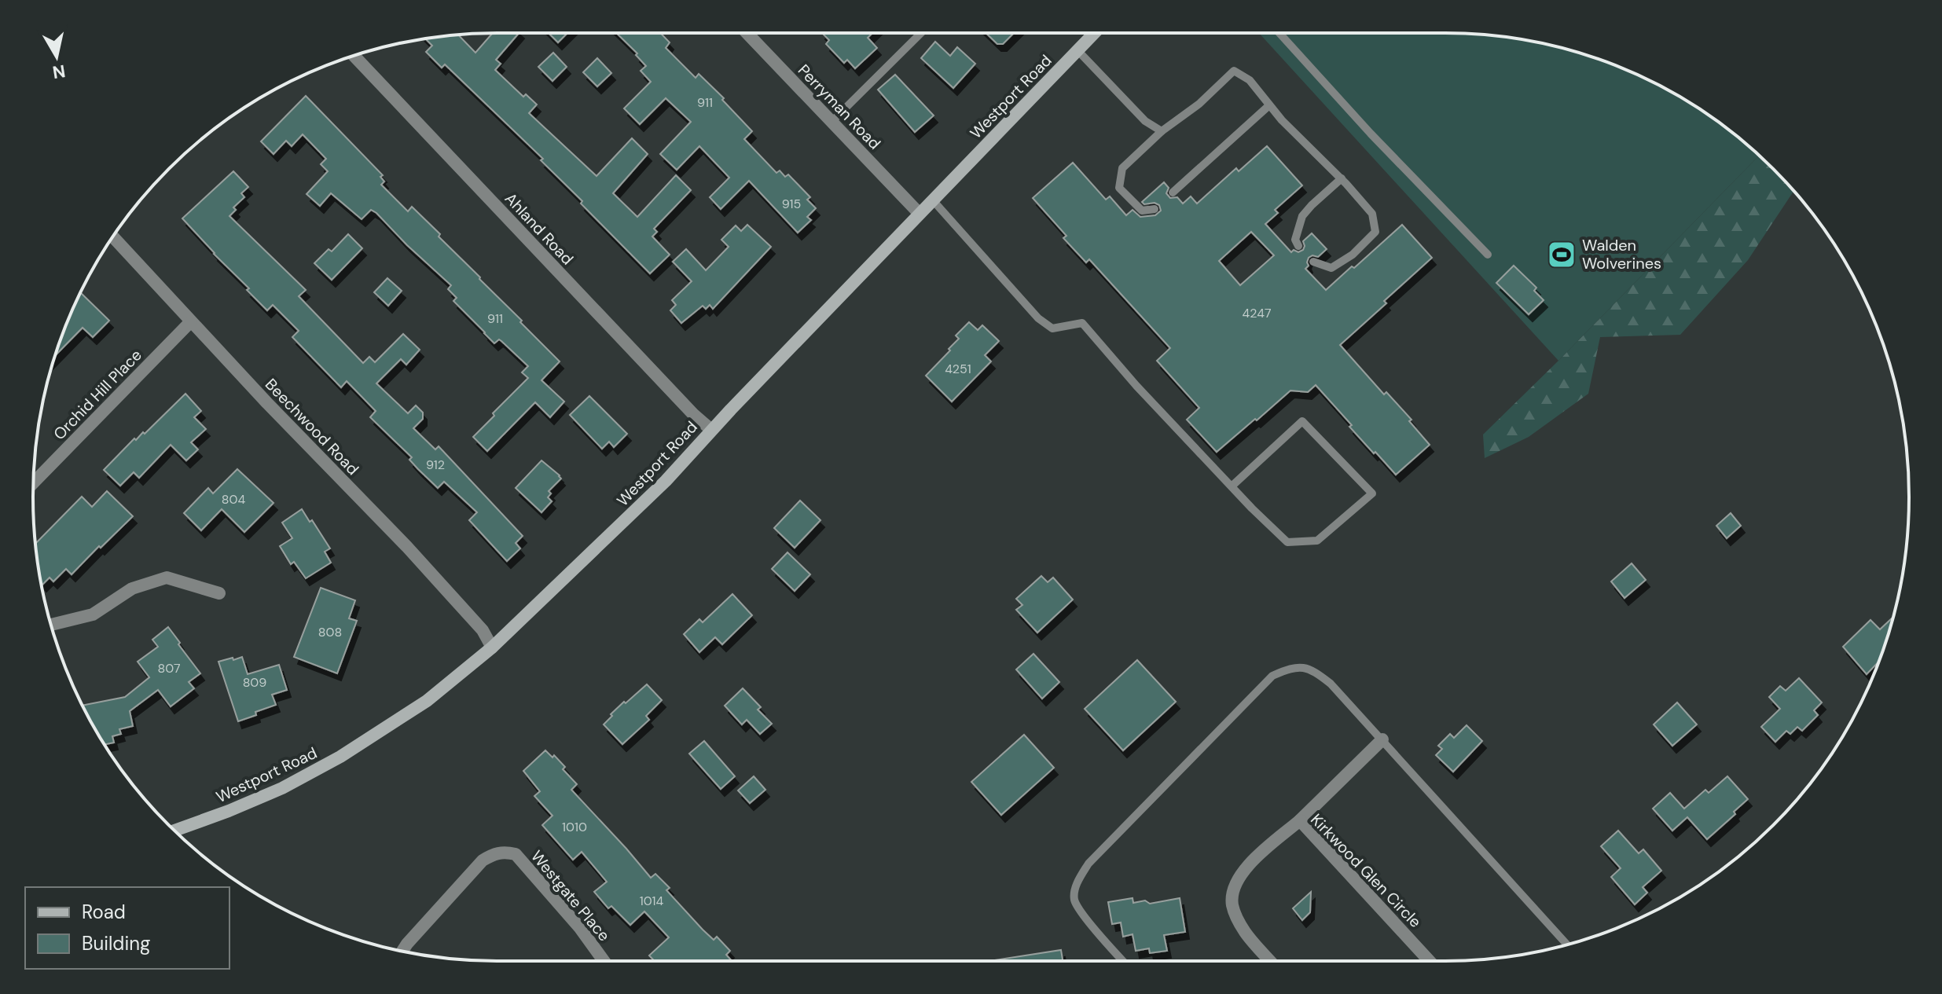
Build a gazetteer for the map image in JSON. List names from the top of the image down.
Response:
{
  "streets": {
    "main road": ["Westport Road"],
    "street": [
      "Perryman Road",
      "Ahland Road",
      "Orchid Hill Place",
      "Beechwood Road",
      "Kirkwood Glen Circle",
      "Westgate Place"
    ]
  },
  "crossings": [
    ["Westport Road", "Perryman Road"],
    ["Westport Road", "Ahland Road"],
    ["Westport Road", "Beechwood Road"],
    ["Orchid Hill Place", "Beechwood Road"]
  ],
  "places": {
    "sports": ["Walden Wolverines"]
  },
  "house_numbers": [
    "911",
    "915",
    "4247",
    "911",
    "4251",
    "912",
    "804",
    "808",
    "807",
    "809",
    "1010",
    "1014"
  ],
  "legend": ["Road", "Building"],
  "north": "bottom"
}
